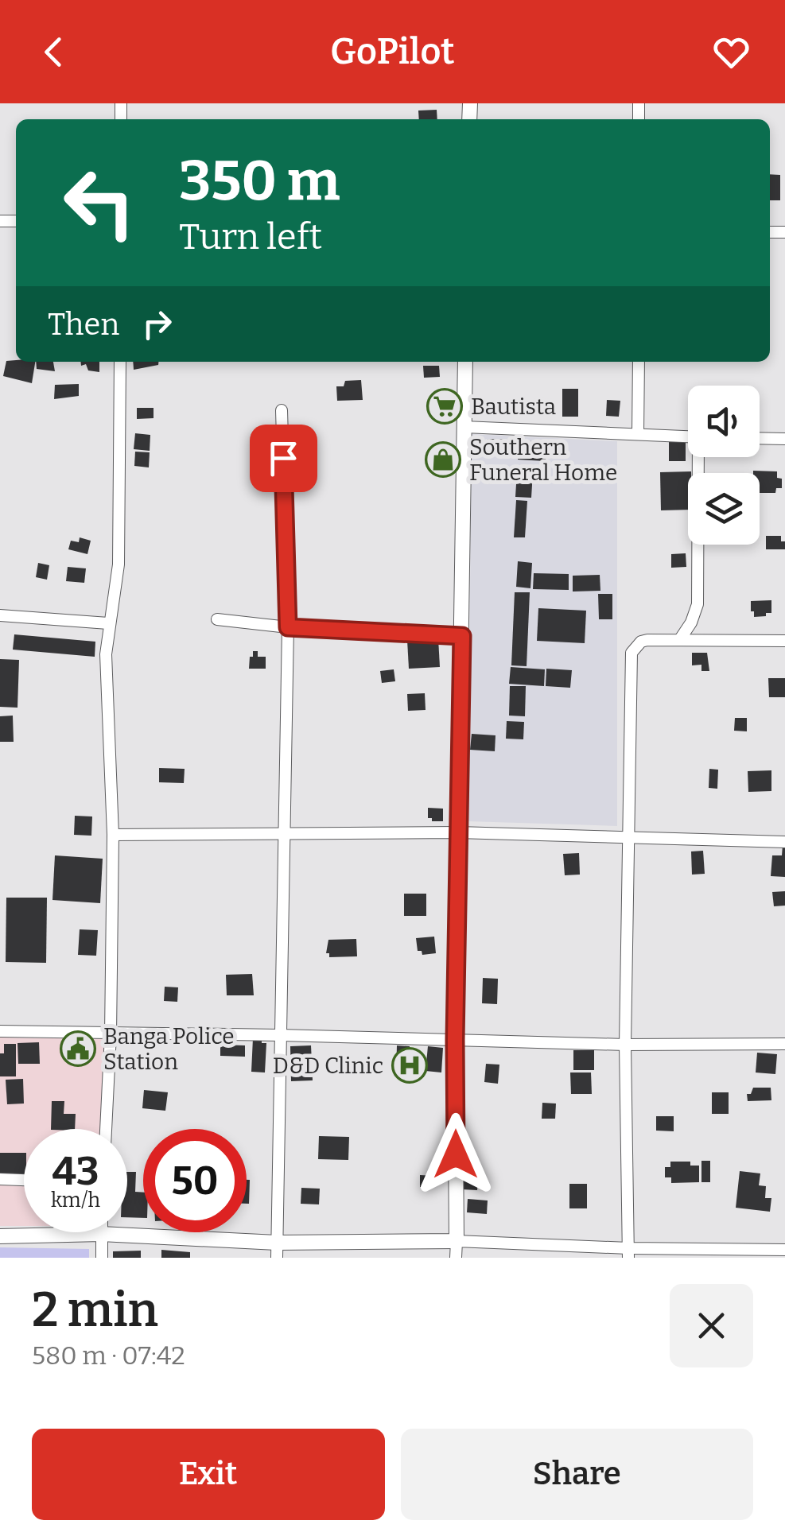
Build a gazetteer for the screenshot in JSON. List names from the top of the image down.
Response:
{
  "places": {
    "supermarket": ["Bautista"],
    "shop": ["Southern Funeral Home"],
    "public building": ["Banga Police Station"],
    "hospital": ["D&D Clinic"]
  },
  "page": {
    "header": "GoPilot",
    "turn": ["350 m", "Turn left"],
    "then": "Then",
    "speed": "43 km/h",
    "limit": "50",
    "heading": ["2 min", "580 m · 07:42"],
    "buttons": ["Exit", "Share"]
  }
}
